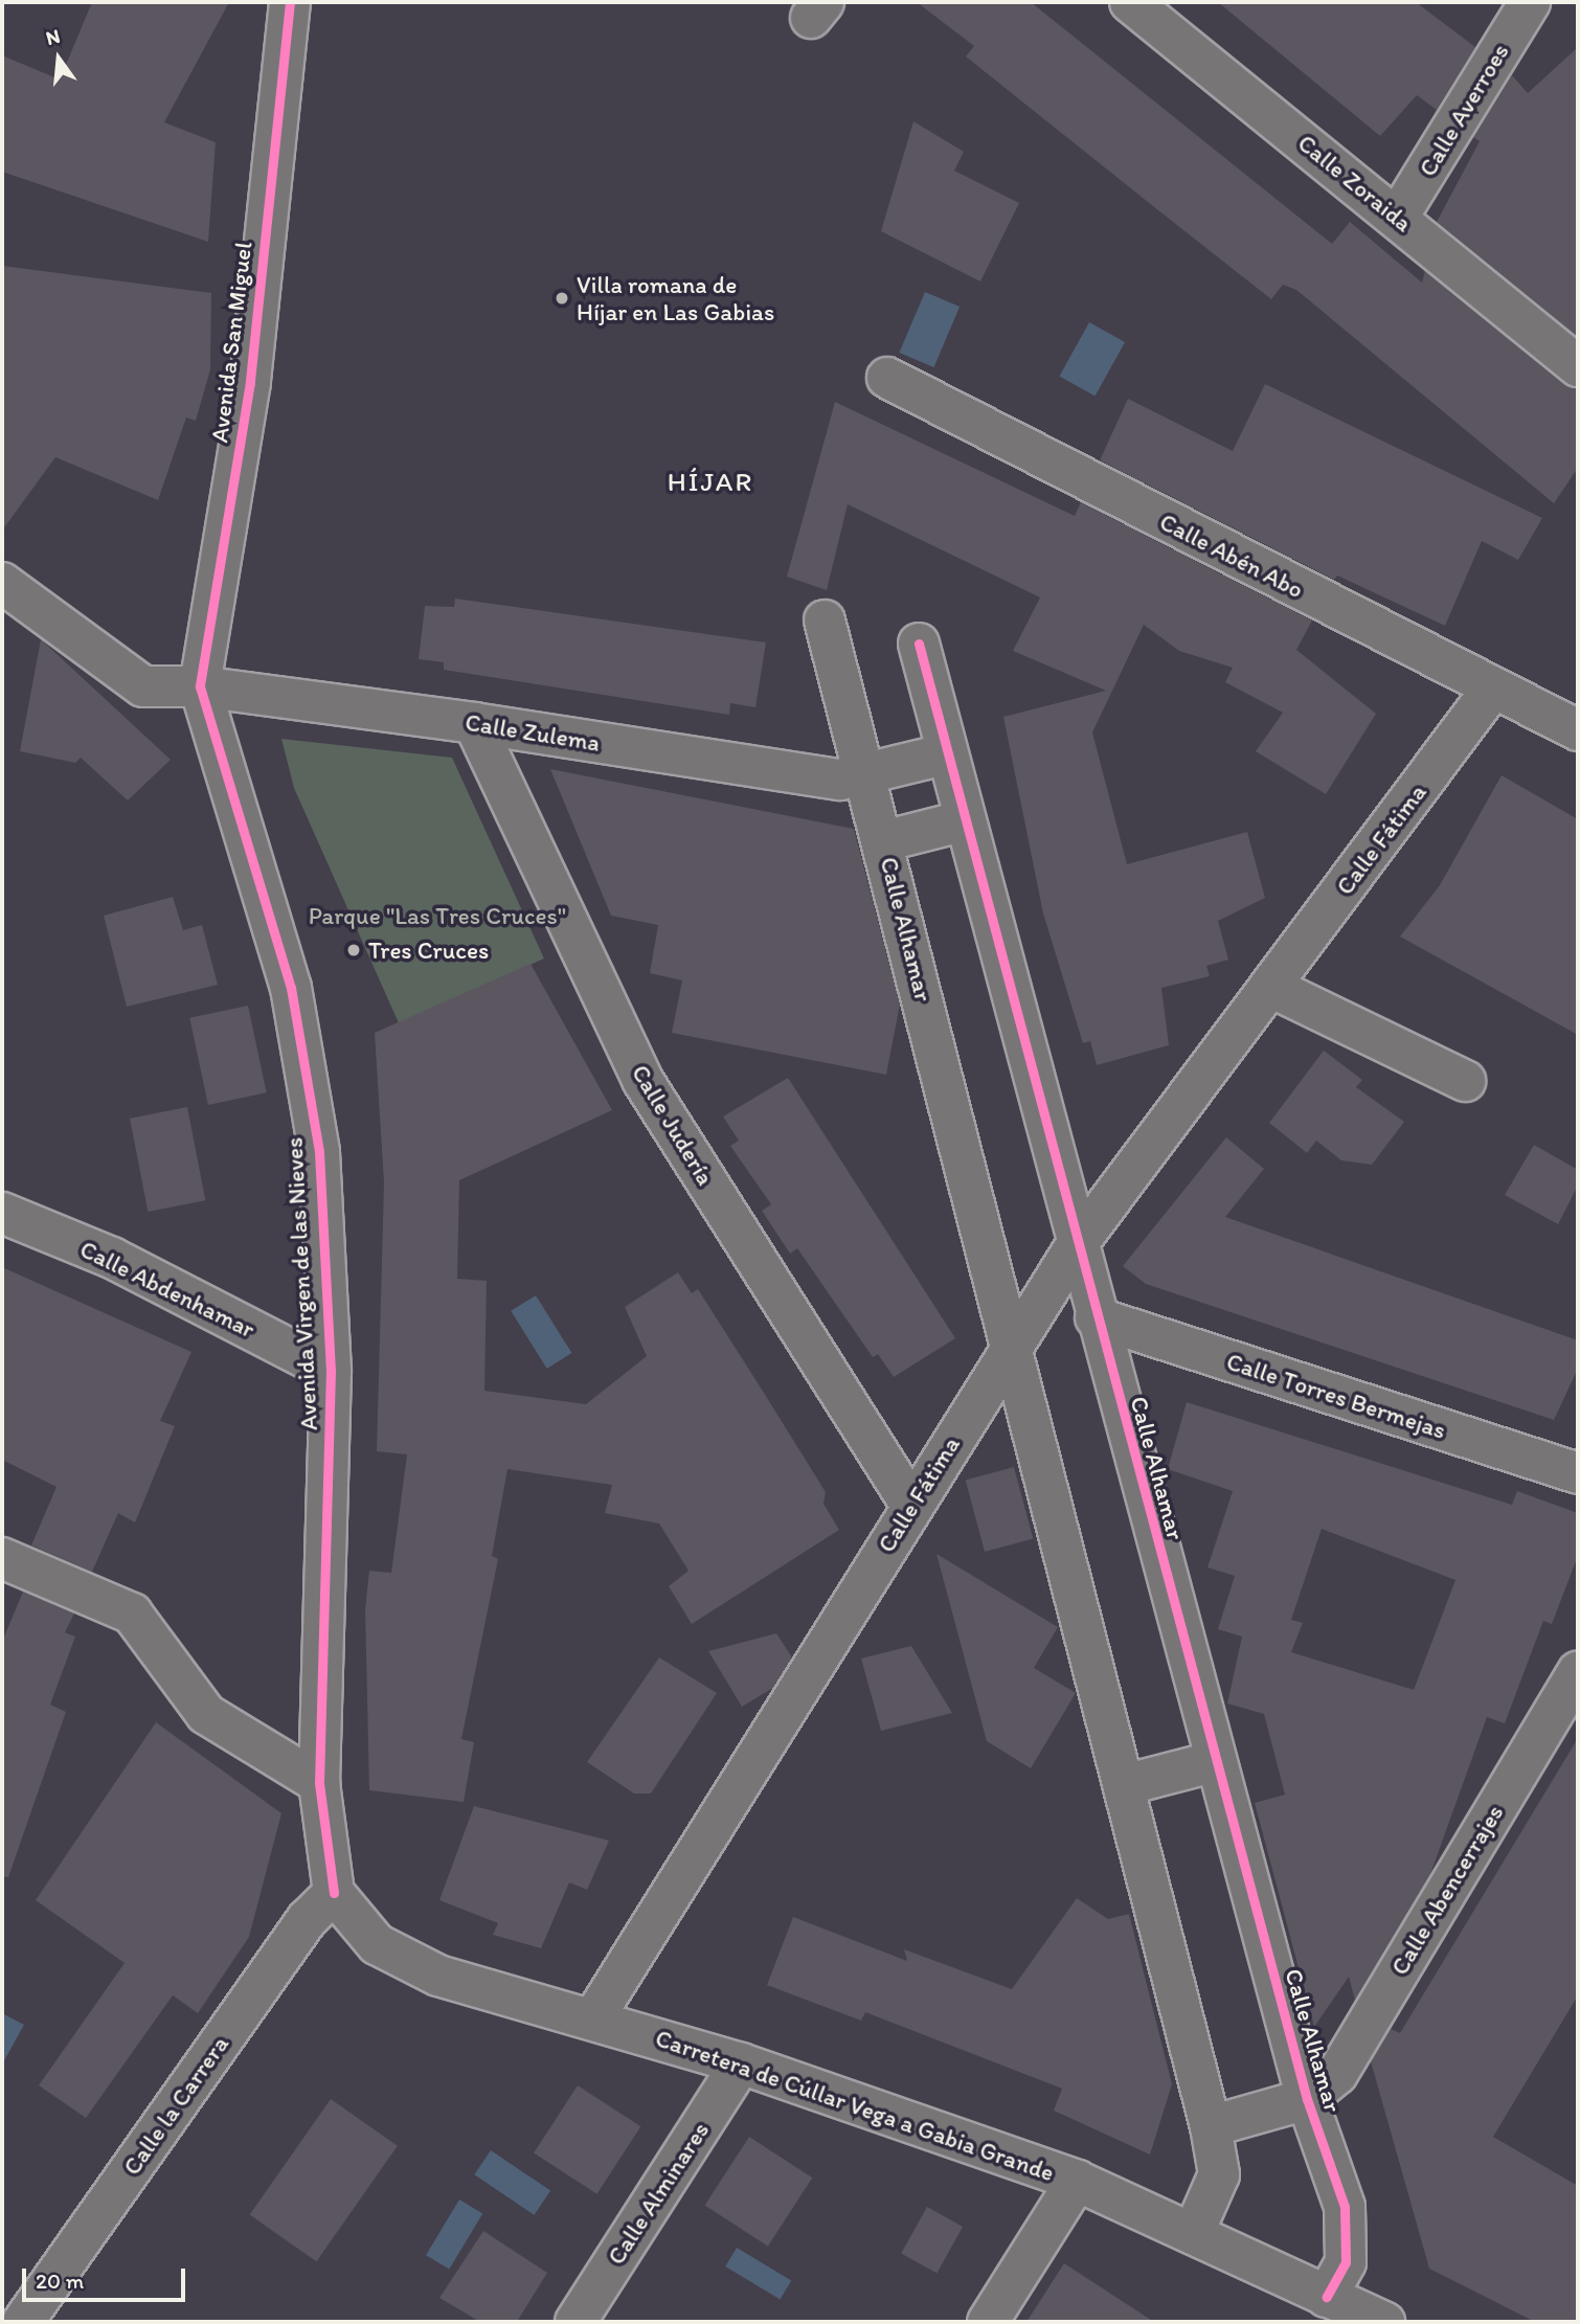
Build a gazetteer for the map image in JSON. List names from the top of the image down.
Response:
{
  "streets": {
    "street": [
      "Calle Averroes",
      "Calle Zoraida",
      "Avenida San Miguel",
      "Calle Abén Abo",
      "Calle Zulema",
      "Calle Fátima",
      "Calle Alhamar",
      "Calle Judería",
      "Avenida Virgen de las Nieves",
      "Calle Abdenhamar",
      "Calle Torres Bermejas",
      "Calle Abencerrajes",
      "Calle la Carrera",
      "Carretera de Cúllar Vega a Gabia Grande",
      "Calle Alminares"
    ]
  },
  "crossings": [
    ["Calle Averroes", "Calle Zoraida"],
    ["Avenida San Miguel", "Calle Zulema"],
    ["Avenida San Miguel", "Avenida Virgen de las Nieves"],
    ["Calle Abén Abo", "Calle Fátima"],
    ["Calle Zulema", "Calle Alhamar"],
    ["Calle Zulema", "Calle Judería"],
    ["Calle Zulema", "Avenida Virgen de las Nieves"],
    ["Calle Fátima", "Calle Alhamar"],
    ["Calle Fátima", "Calle Judería"],
    ["Calle Fátima", "Carretera de Cúllar Vega a Gabia Grande"],
    ["Calle Alhamar", "Calle Torres Bermejas"],
    ["Calle Alhamar", "Calle Abencerrajes"],
    ["Calle Alhamar", "Carretera de Cúllar Vega a Gabia Grande"],
    ["Avenida Virgen de las Nieves", "Calle Abdenhamar"],
    ["Avenida Virgen de las Nieves", "Calle la Carrera"],
    ["Avenida Virgen de las Nieves", "Carretera de Cúllar Vega a Gabia Grande"],
    ["Calle la Carrera", "Carretera de Cúllar Vega a Gabia Grande"],
    ["Carretera de Cúllar Vega a Gabia Grande", "Calle Alminares"]
  ],
  "districts": ["HÍJAR"],
  "parks": ["Parque \"Las Tres Cruces\""],
  "places": ["Villa romana de Híjar en Las Gabias", "Tres Cruces"],
  "scale_bar": "20 m",
  "north": "top"
}
